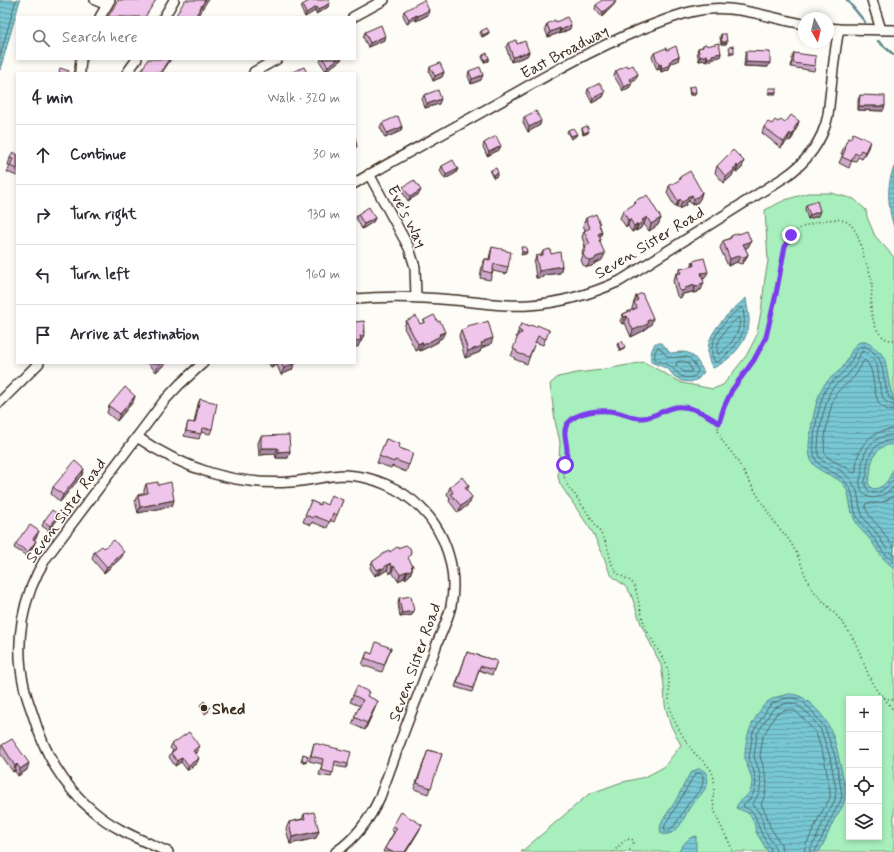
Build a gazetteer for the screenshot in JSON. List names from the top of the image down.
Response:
{
  "streets": {
    "street": ["East Broadway", "Eve's Way", "Seven Sister Road"]
  },
  "crossings": [
    ["East Broadway", "Eve's Way"],
    ["Eve's Way", "Seven Sister Road"]
  ],
  "places": ["Shed"],
  "north": "bottom",
  "page": {
    "search": "Search here",
    "heading": ["4 min", "Walk · 320 m"],
    "list": [
      ["Continue", "30 m"],
      ["Turn right", "130 m"],
      ["Turn left", "160 m"],
      "Arrive at destination"
    ],
    "map_buttons": ["+", "−"]
  }
}
